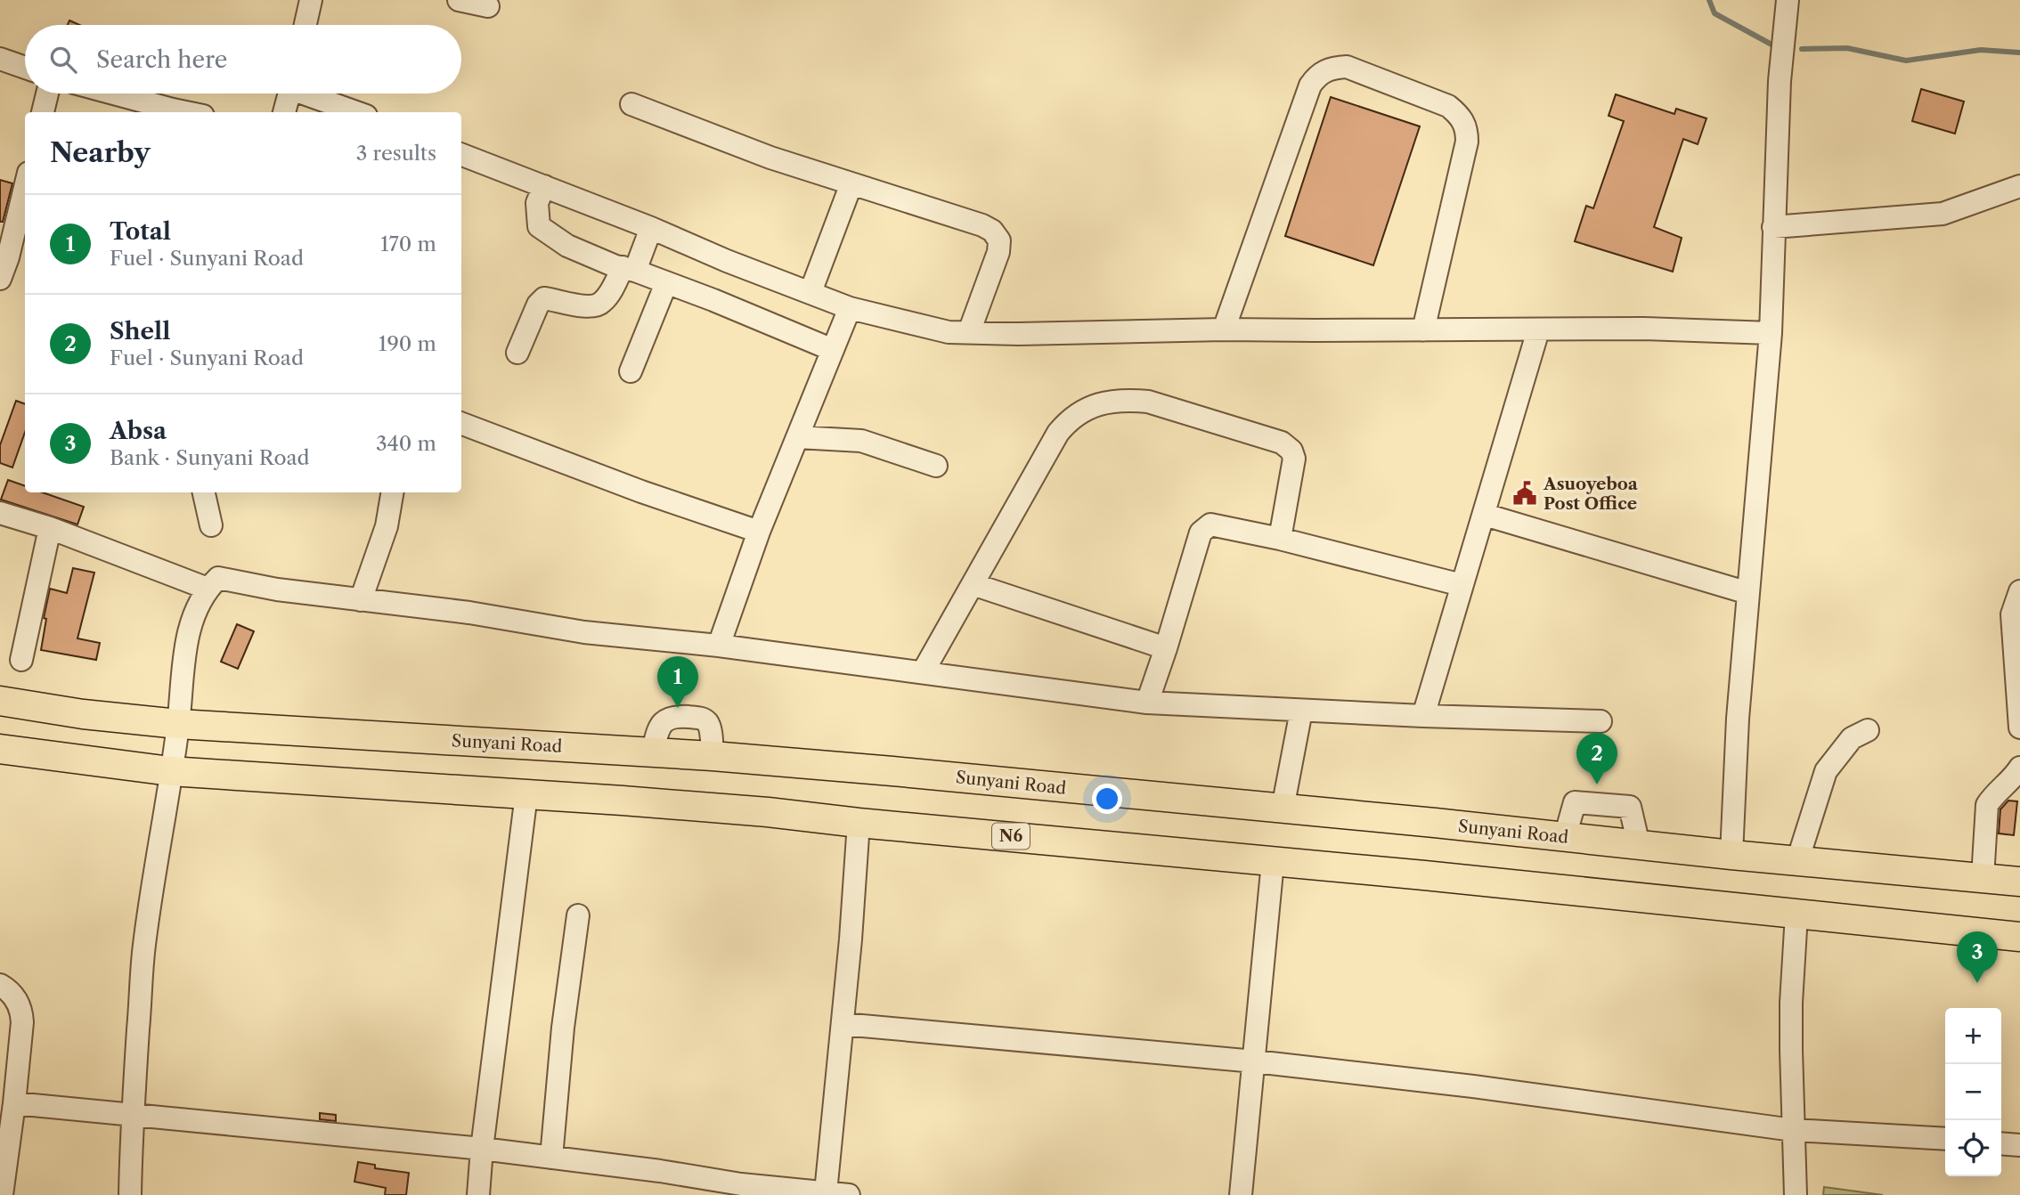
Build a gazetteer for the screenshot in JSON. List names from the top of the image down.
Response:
{
  "streets": {
    "main road": ["Sunyani Road", "N6"]
  },
  "places": {
    "public building": ["Asuoyeboa Post Office"]
  },
  "page": {
    "search": "Search here",
    "heading": ["Nearby", "3 results"],
    "list": [
      {
        "mark": "1",
        "name": "Total",
        "note": "Fuel · Sunyani Road",
        "value": "170 m"
      },
      {
        "mark": "2",
        "name": "Shell",
        "note": "Fuel · Sunyani Road",
        "value": "190 m"
      },
      {
        "mark": "3",
        "name": "Absa",
        "note": "Bank · Sunyani Road",
        "value": "340 m"
      }
    ],
    "pins": ["1", "2", "3"],
    "map_buttons": ["+", "−"]
  }
}
